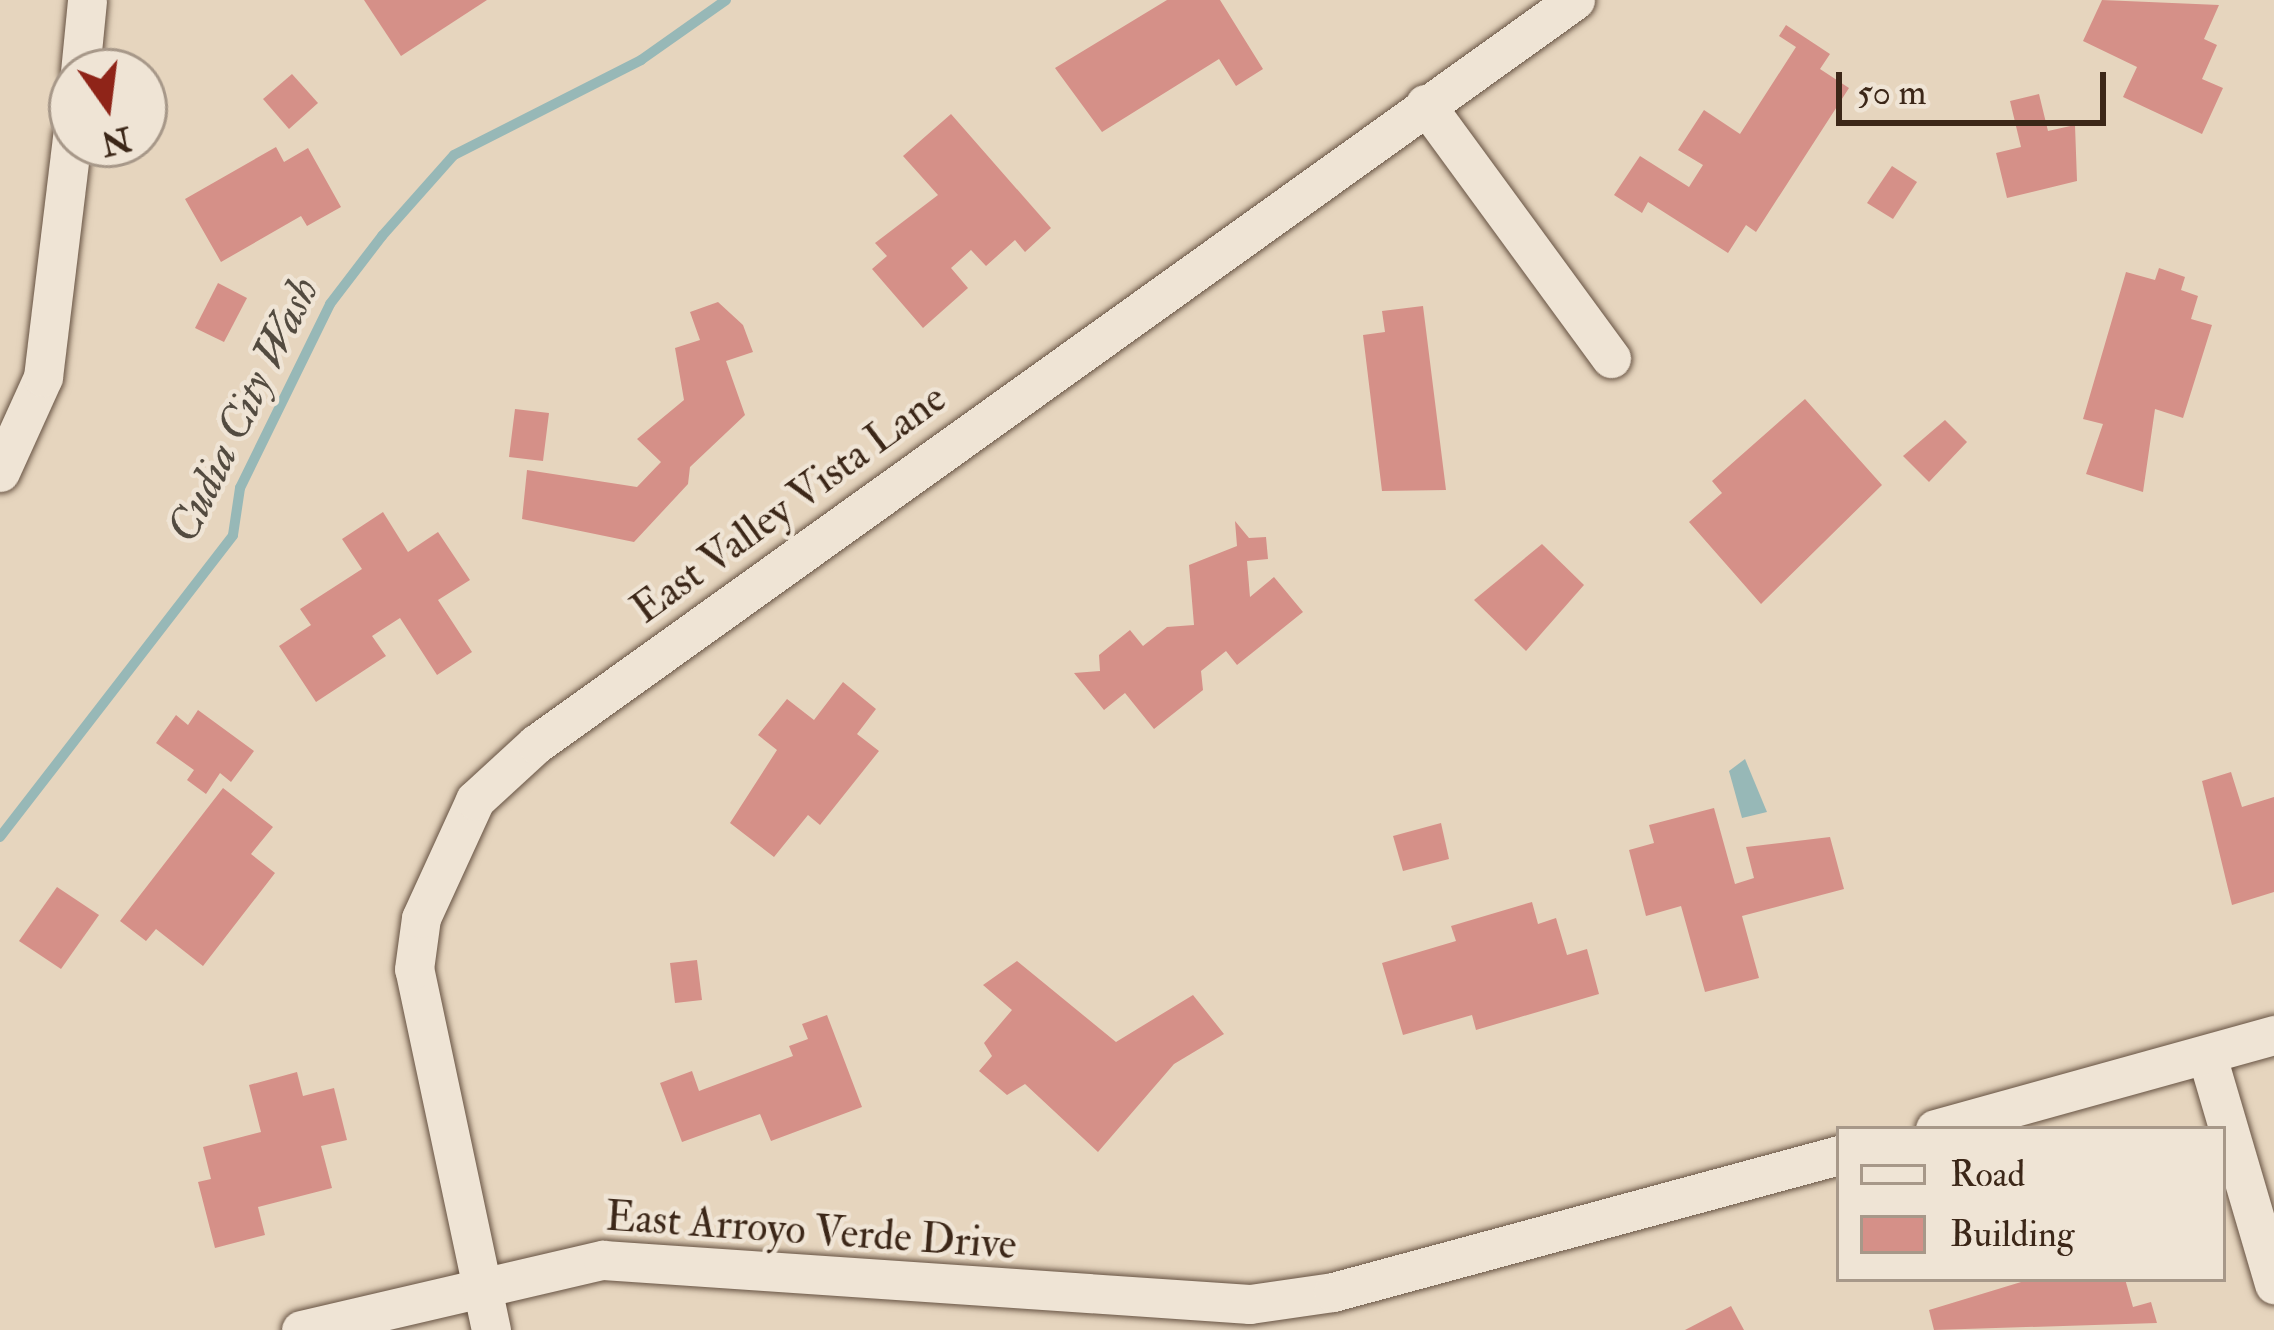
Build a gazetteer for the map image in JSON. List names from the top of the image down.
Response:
{
  "streets": {
    "street": ["East Valley Vista Lane", "East Arroyo Verde Drive"]
  },
  "crossings": [
    ["East Valley Vista Lane", "East Arroyo Verde Drive"]
  ],
  "water": ["Cudia City Wash"],
  "legend": ["Road", "Building"],
  "scale_bar": "50 m",
  "north": "bottom"
}
